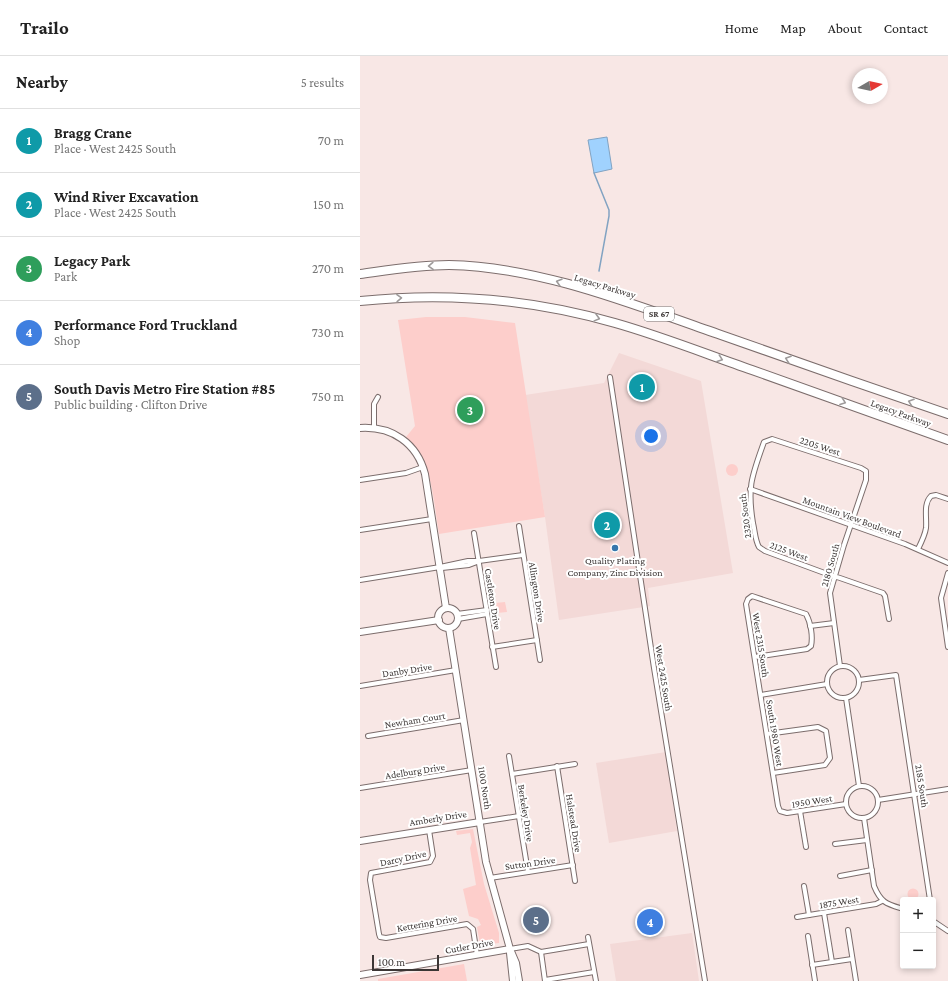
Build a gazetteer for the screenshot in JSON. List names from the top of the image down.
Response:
{
  "streets": {
    "highway": ["Legacy Parkway", "SR 67"],
    "street": [
      "2205 West",
      "2320 South",
      "Mountain View Boulevard",
      "2125 West",
      "2180 South",
      "Allington Drive",
      "Castleton Drive",
      "West 2315 South",
      "Danby Drive",
      "West 2425 South",
      "Newham Court",
      "South 1980 West",
      "Adelburg Drive",
      "2185 South",
      "1100 North",
      "1950 West",
      "Berkeley Drive",
      "Amberly Drive",
      "Halstead Drive",
      "Darcy Drive",
      "Sutton Drive",
      "1875 West",
      "Kettering Drive",
      "Cutler Drive"
    ]
  },
  "crossings": [
    ["2205 West", "2320 South"],
    ["2205 West", "2180 South"],
    ["2320 South", "Mountain View Boulevard"],
    ["2320 South", "2125 West"],
    ["Mountain View Boulevard", "2180 South"],
    ["2125 West", "2180 South"],
    ["2180 South", "2185 South"],
    ["West 2315 South", "South 1980 West"],
    ["Danby Drive", "1100 North"],
    ["Newham Court", "1100 North"],
    ["South 1980 West", "1950 West"],
    ["Adelburg Drive", "1100 North"],
    ["1100 North", "Amberly Drive"],
    ["1100 North", "Sutton Drive"],
    ["1100 North", "Cutler Drive"],
    ["Berkeley Drive", "Amberly Drive"],
    ["Berkeley Drive", "Sutton Drive"],
    ["Amberly Drive", "Darcy Drive"],
    ["Halstead Drive", "Sutton Drive"],
    ["Darcy Drive", "Kettering Drive"],
    ["Kettering Drive", "Cutler Drive"]
  ],
  "places": ["Quality Plating Company, Zinc Division"],
  "scale_bar": "100 m",
  "north": "right",
  "page": {
    "header": "Trailo",
    "nav": [
      "Home",
      "Map",
      "About",
      "Contact"
    ],
    "heading": ["Nearby", "5 results"],
    "list": [
      {
        "mark": "1",
        "name": "Bragg Crane",
        "note": "Place · West 2425 South",
        "value": "70 m"
      },
      {
        "mark": "2",
        "name": "Wind River Excavation",
        "note": "Place · West 2425 South",
        "value": "150 m"
      },
      {
        "mark": "3",
        "name": "Legacy Park",
        "note": "Park",
        "value": "270 m"
      },
      {
        "mark": "4",
        "name": "Performance Ford Truckland",
        "note": "Shop",
        "value": "730 m"
      },
      {
        "mark": "5",
        "name": "South Davis Metro Fire Station #85",
        "note": "Public building · Clifton Drive",
        "value": "750 m"
      }
    ],
    "pins": [
      "1",
      "3",
      "2",
      "5",
      "4"
    ],
    "map_buttons": ["+", "−"],
    "scale": "100 m"
  }
}
